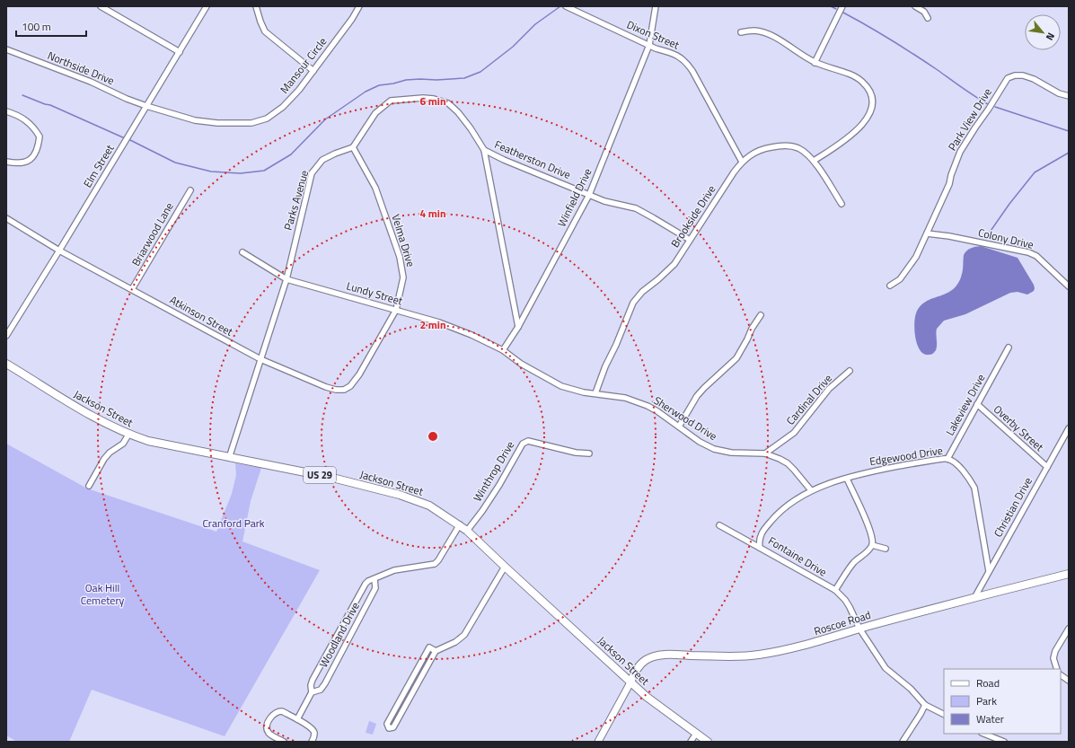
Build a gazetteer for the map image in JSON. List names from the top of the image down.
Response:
{
  "streets": {
    "main road": ["Jackson Street", "US 29", "Roscoe Road"],
    "street": [
      "Dixon Street",
      "Mansour Circle",
      "Northside Drive",
      "Park View Drive",
      "Featherston Drive",
      "Elm Street",
      "Winfield Drive",
      "Parks Avenue",
      "Brookside Drive",
      "Briarwood Lane",
      "Colony Drive",
      "Velma Drive",
      "Lundy Street",
      "Atkinson Street",
      "Cardinal Drive",
      "Lakeview Drive",
      "Sherwood Drive",
      "Overby Street",
      "Edgewood Drive",
      "Winthrop Drive",
      "Christian Drive",
      "Fontaine Drive",
      "Woodland Drive"
    ]
  },
  "crossings": [
    ["Dixon Street", "Winfield Drive"],
    ["Dixon Street", "Brookside Drive"],
    ["Mansour Circle", "Northside Drive"],
    ["Mansour Circle", "Elm Street"],
    ["Northside Drive", "Elm Street"],
    ["Park View Drive", "Colony Drive"],
    ["Featherston Drive", "Winfield Drive"],
    ["Featherston Drive", "Brookside Drive"],
    ["Elm Street", "Atkinson Street"],
    ["Winfield Drive", "Lundy Street"],
    ["Winfield Drive", "Sherwood Drive"],
    ["Parks Avenue", "Velma Drive"],
    ["Parks Avenue", "Lundy Street"],
    ["Parks Avenue", "Atkinson Street"],
    ["Parks Avenue", "Jackson Street"],
    ["Brookside Drive", "Sherwood Drive"],
    ["Briarwood Lane", "Atkinson Street"],
    ["Velma Drive", "Lundy Street"],
    ["Velma Drive", "Atkinson Street"],
    ["Lundy Street", "Sherwood Drive"],
    ["Cardinal Drive", "Sherwood Drive"],
    ["Lakeview Drive", "Overby Street"],
    ["Lakeview Drive", "Edgewood Drive"],
    ["Jackson Street", "Winthrop Drive"],
    ["Jackson Street", "Roscoe Road"],
    ["Jackson Street", "Woodland Drive"],
    ["Sherwood Drive", "Edgewood Drive"],
    ["Sherwood Drive", "Fontaine Drive"],
    ["Overby Street", "Christian Drive"],
    ["Edgewood Drive", "Christian Drive"],
    ["Edgewood Drive", "Fontaine Drive"],
    ["Christian Drive", "Roscoe Road"],
    ["Fontaine Drive", "Roscoe Road"]
  ],
  "parks": ["Cranford Park", "Oak Hill Cemetery"],
  "legend": ["Road", "Park", "Water"],
  "scale_bar": "100 m",
  "north": "bottom right",
  "rings": ["6 min", "4 min", "2 min"]
}
